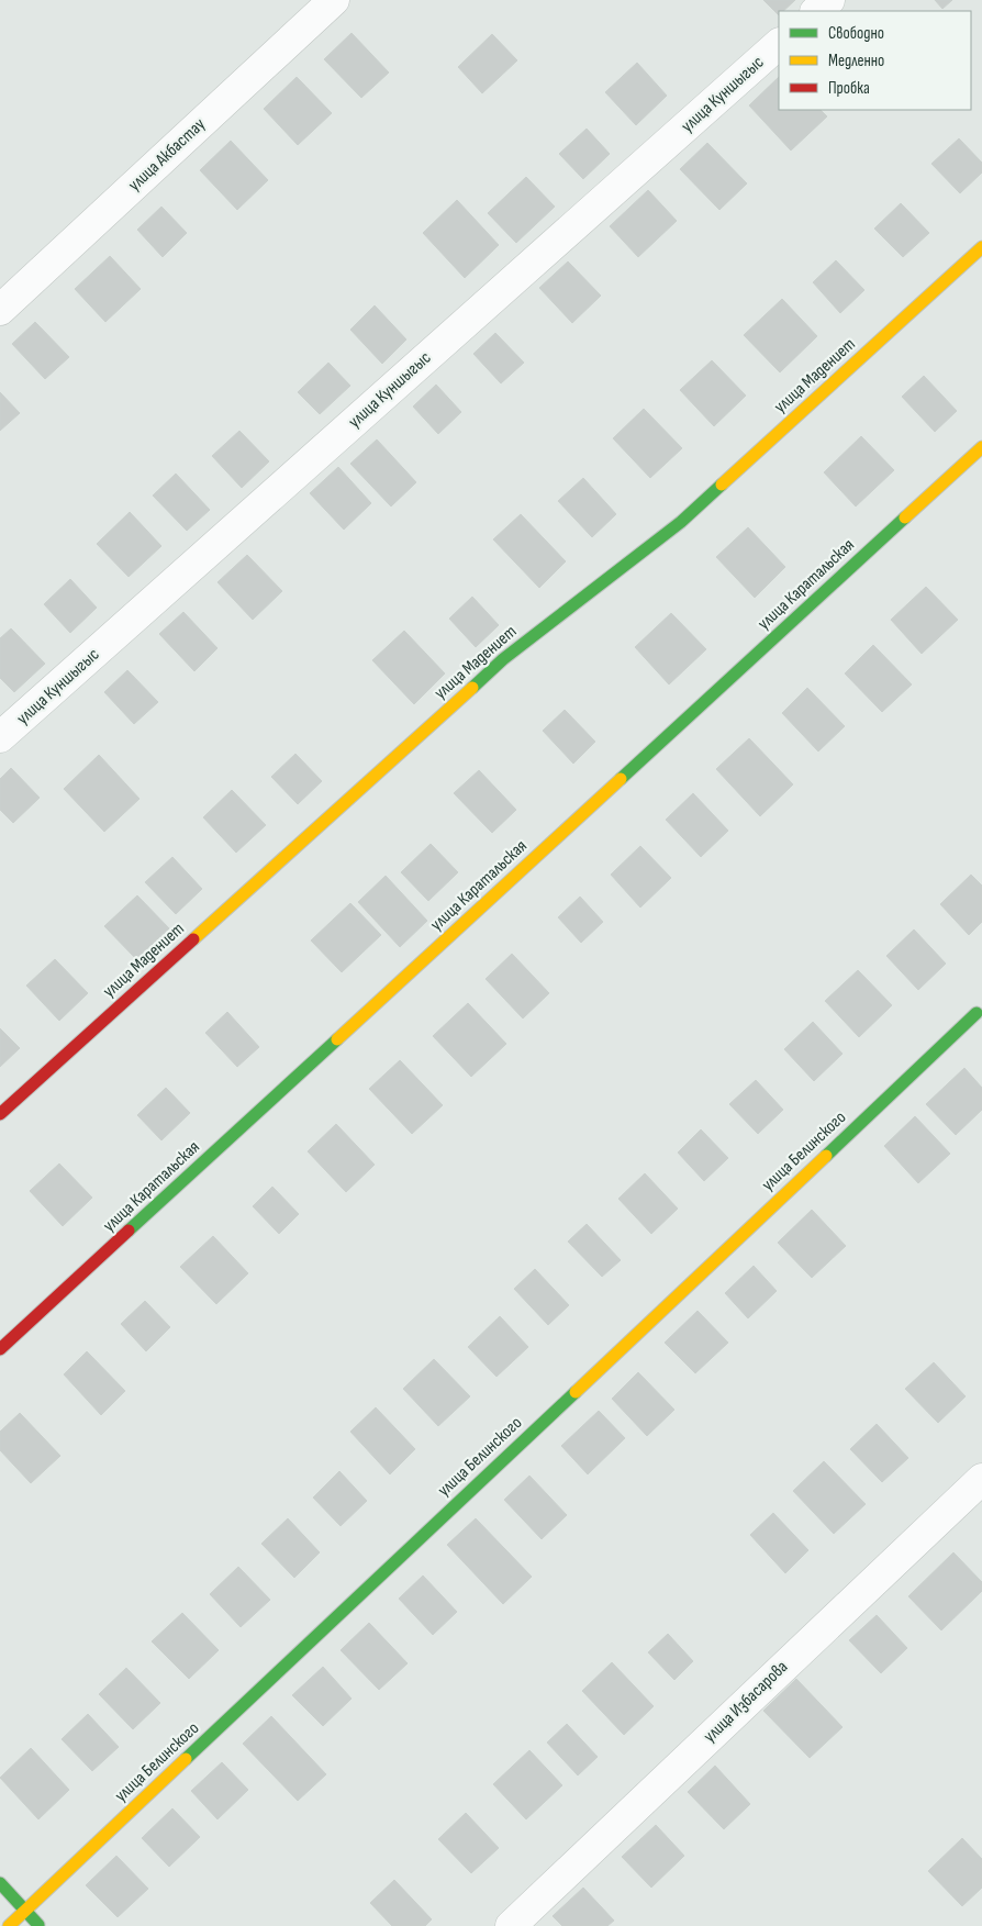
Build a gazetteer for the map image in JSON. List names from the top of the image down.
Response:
{
  "streets": {
    "street": [
      "улица Куншыгыс",
      "улица Акбастау",
      "улица Мадениет",
      "улица Каратальская",
      "улица Белинского",
      "улица Избасарова"
    ]
  },
  "legend": ["Свободно", "Медленно", "Пробка"]
}
